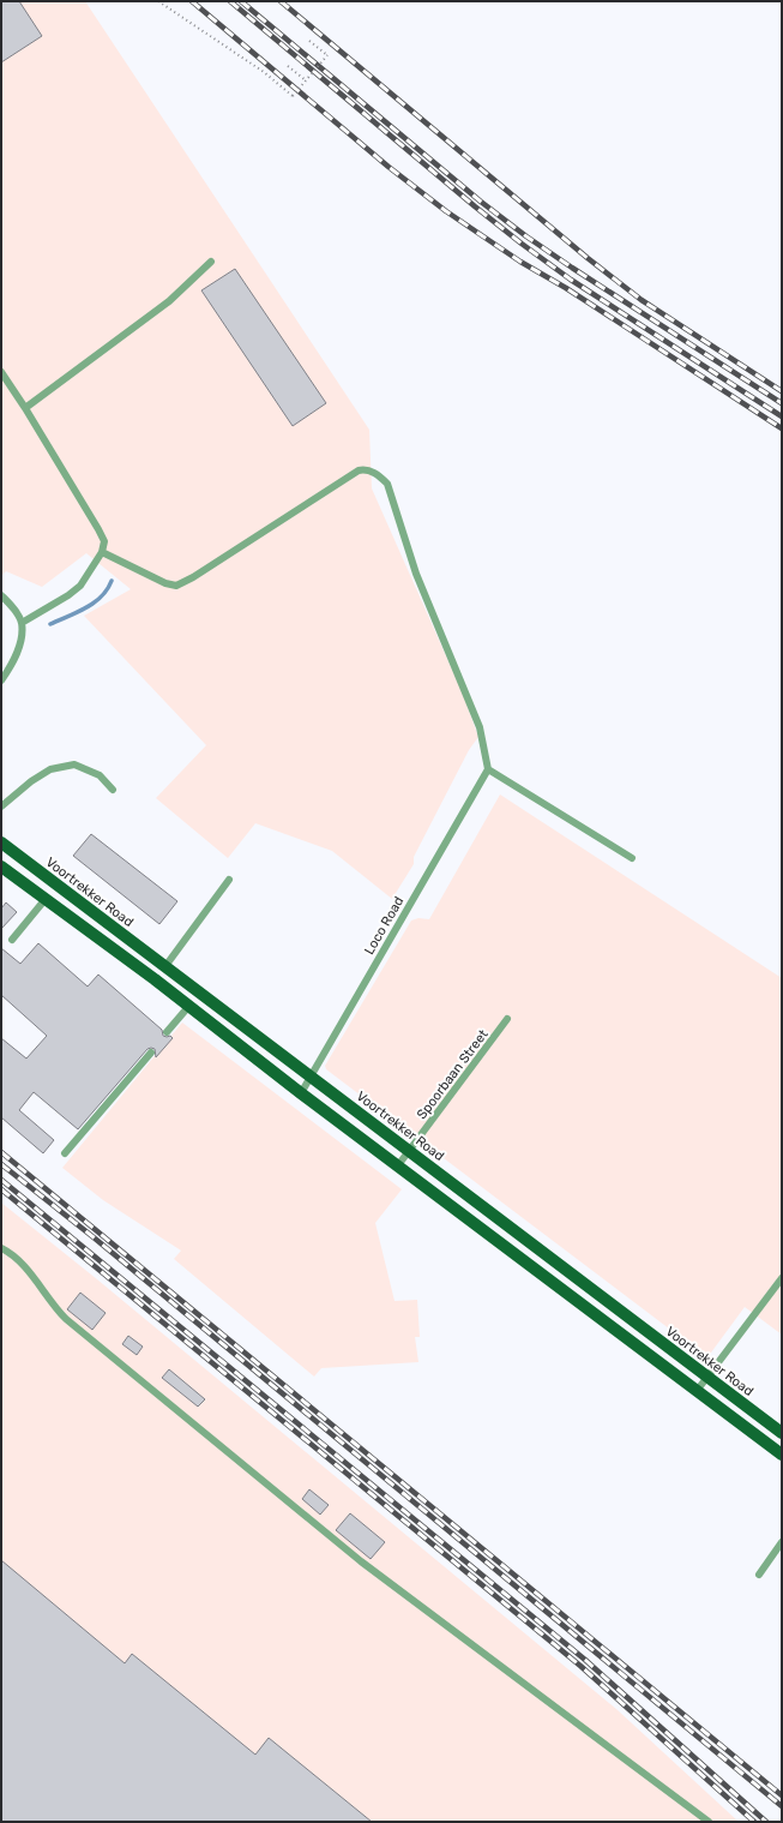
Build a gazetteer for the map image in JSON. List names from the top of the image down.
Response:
{
  "streets": {
    "main road": ["Voortrekker Road"],
    "lane": ["Loco Road", "Spoorbaan Street"]
  },
  "crossings": [
    ["Voortrekker Road", "Loco Road"],
    ["Voortrekker Road", "Spoorbaan Street"]
  ]
}
